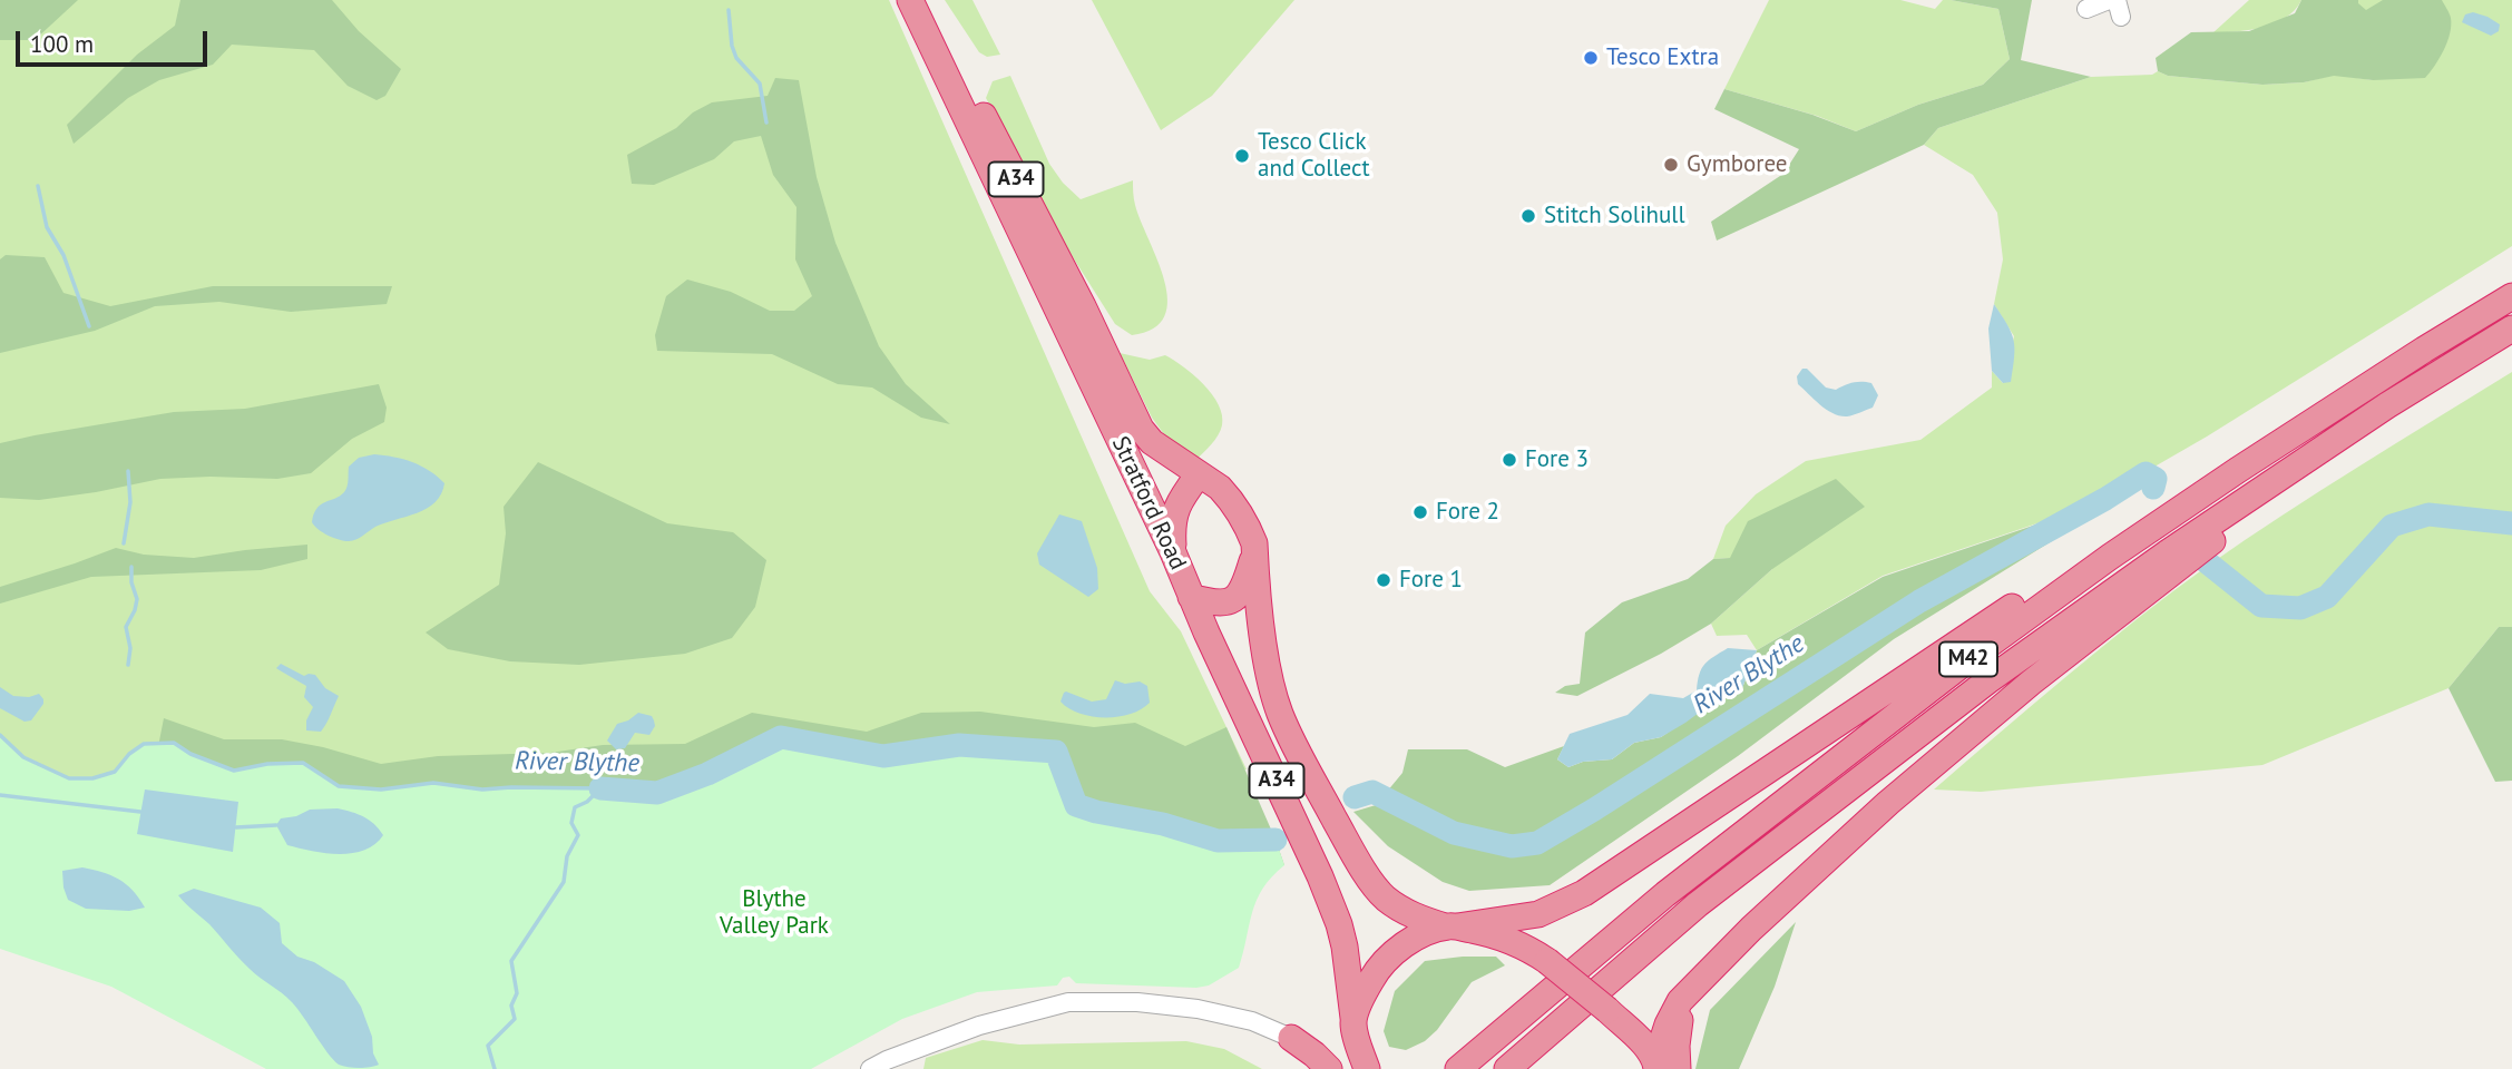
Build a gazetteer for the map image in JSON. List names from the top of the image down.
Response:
{
  "streets": {
    "highway": ["A34", "Stratford Road", "M42"]
  },
  "crossings": [
    ["A34", "Stratford Road"]
  ],
  "water": ["River Blythe"],
  "parks": ["Blythe Valley Park"],
  "places": [
    "Tesco Extra",
    "Tesco Click and Collect",
    "Gymboree",
    "Stitch Solihull",
    "Fore 3",
    "Fore 2",
    "Fore 1"
  ],
  "scale_bar": "100 m"
}
